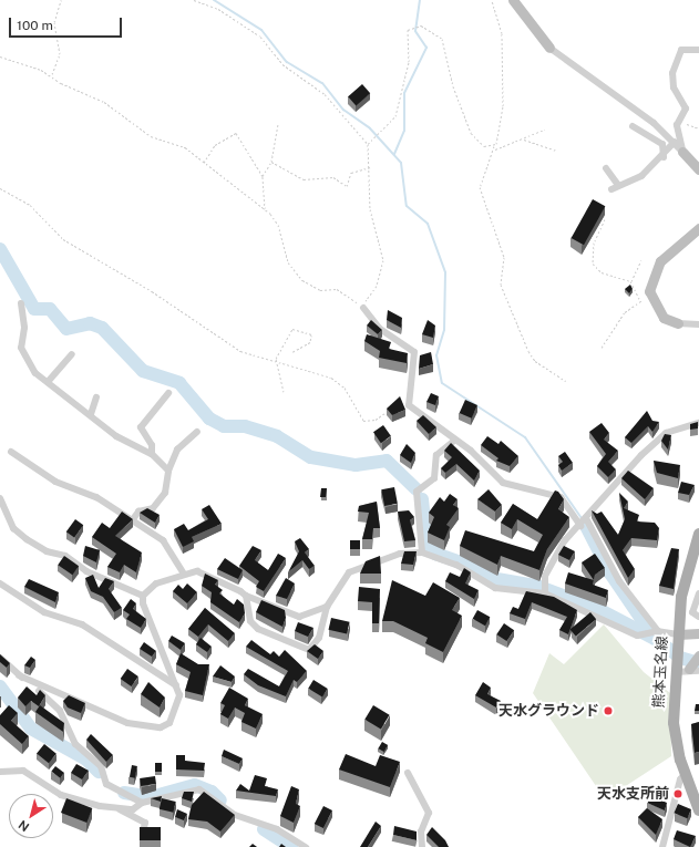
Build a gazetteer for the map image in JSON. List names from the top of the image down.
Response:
{
  "streets": {
    "main road": ["熊本玉名線"]
  },
  "places": ["天水グラウンド", "天水支所前"],
  "scale_bar": "100 m",
  "north": "bottom left"
}
